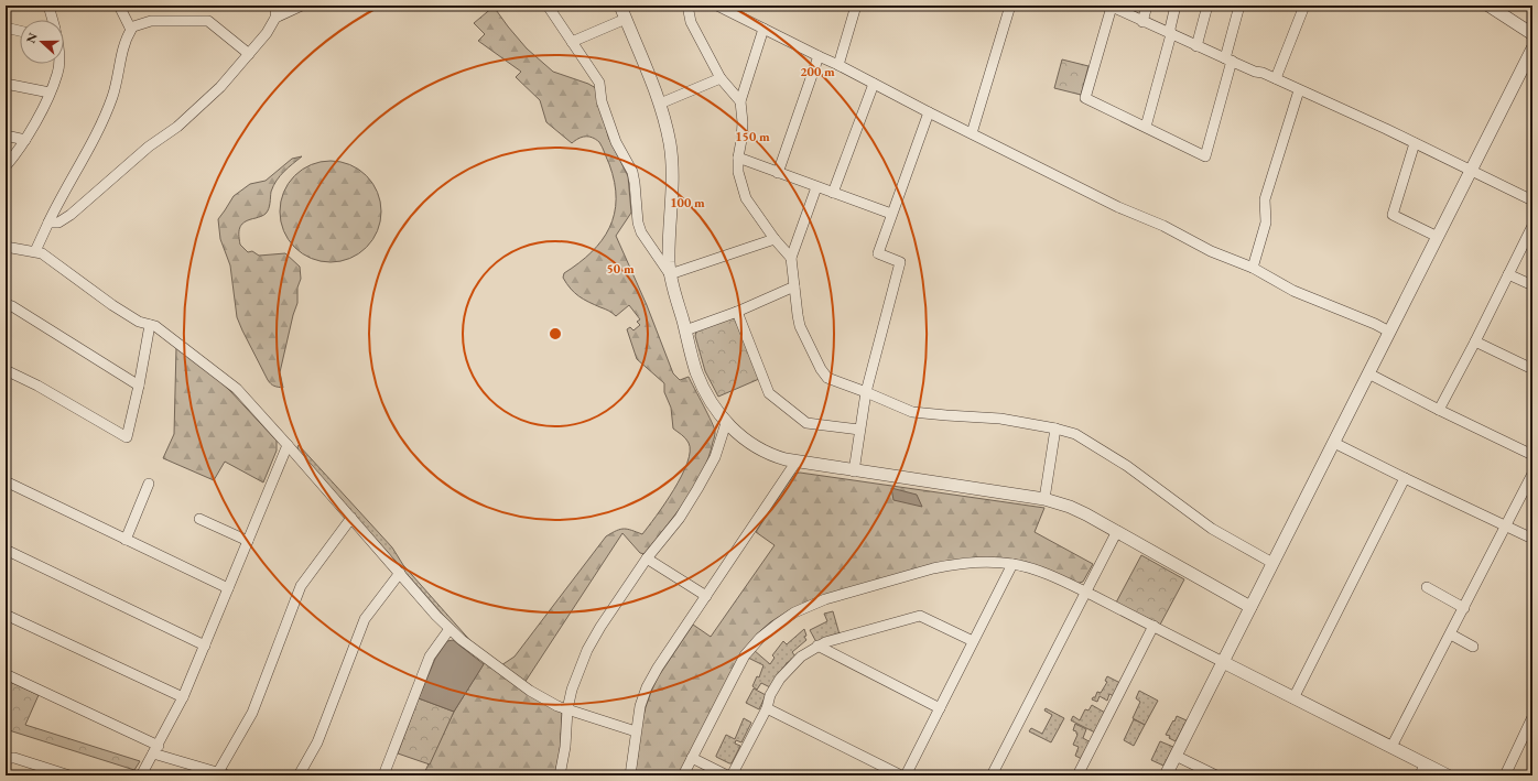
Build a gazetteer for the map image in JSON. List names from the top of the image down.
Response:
{
  "north": "left",
  "rings": [
    "200 m",
    "150 m",
    "100 m",
    "50 m"
  ]
}
